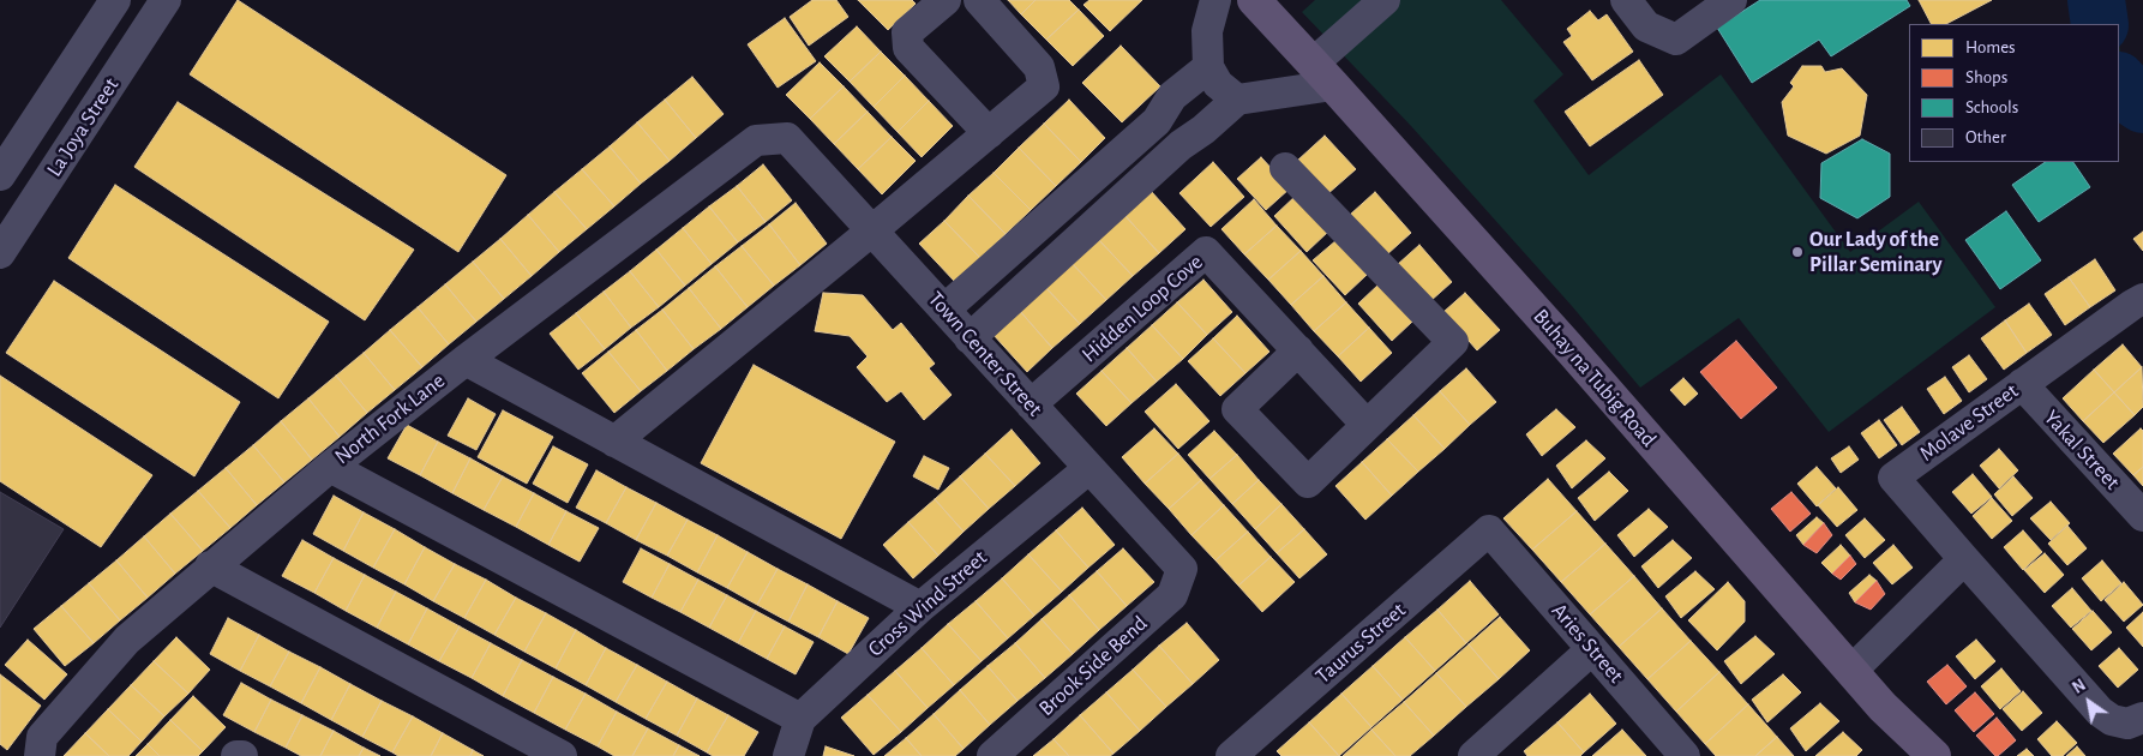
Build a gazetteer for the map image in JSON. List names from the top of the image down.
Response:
{
  "streets": {
    "main road": ["Buhay na Tubig Road"],
    "street": [
      "La Joya Street",
      "Hidden Loop Cove",
      "Town Center Street",
      "North Fork Lane",
      "Molave Street",
      "Yakal Street",
      "Cross Wind Street",
      "Taurus Street",
      "Aries Street",
      "Brook Side Bend"
    ]
  },
  "crossings": [
    ["Hidden Loop Cove", "Town Center Street"],
    ["Town Center Street", "North Fork Lane"],
    ["Town Center Street", "Cross Wind Street"],
    ["Town Center Street", "Brook Side Bend"],
    ["Molave Street", "Yakal Street"],
    ["Taurus Street", "Aries Street"]
  ],
  "places": ["Our Lady of the Pillar Seminary"],
  "legend": [
    "Homes",
    "Shops",
    "Schools",
    "Other"
  ],
  "north": "top left"
}
